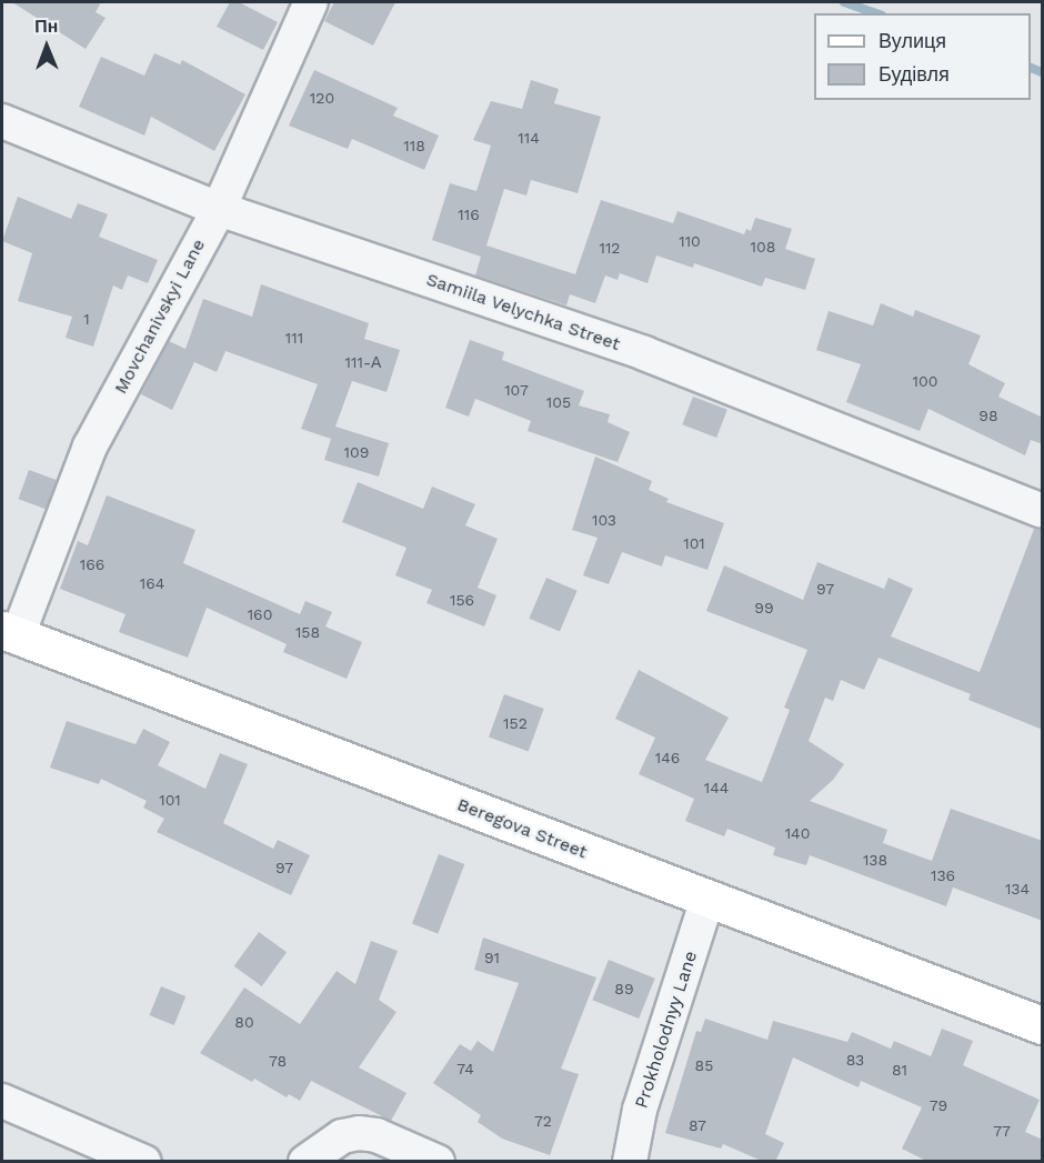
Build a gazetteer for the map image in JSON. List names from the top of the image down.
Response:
{
  "streets": {
    "street": [
      "Samiila Velychka Street",
      "Movchanivskyi Lane",
      "Beregova Street",
      "Prokholodnyy Lane"
    ]
  },
  "crossings": [
    ["Samiila Velychka Street", "Movchanivskyi Lane"],
    ["Movchanivskyi Lane", "Beregova Street"],
    ["Beregova Street", "Prokholodnyy Lane"]
  ],
  "house_numbers": [
    "120",
    "114",
    "118",
    "116",
    "110",
    "108",
    "112",
    "1",
    "111",
    "111-А",
    "100",
    "107",
    "105",
    "98",
    "109",
    "103",
    "101",
    "166",
    "164",
    "97",
    "156",
    "99",
    "160",
    "158",
    "152",
    "146",
    "144",
    "101",
    "140",
    "138",
    "97",
    "136",
    "134",
    "91",
    "89",
    "80",
    "83",
    "78",
    "85",
    "74",
    "81",
    "79",
    "72",
    "87",
    "77"
  ],
  "legend": ["Вулиця", "Будівля"],
  "north": "top"
}
